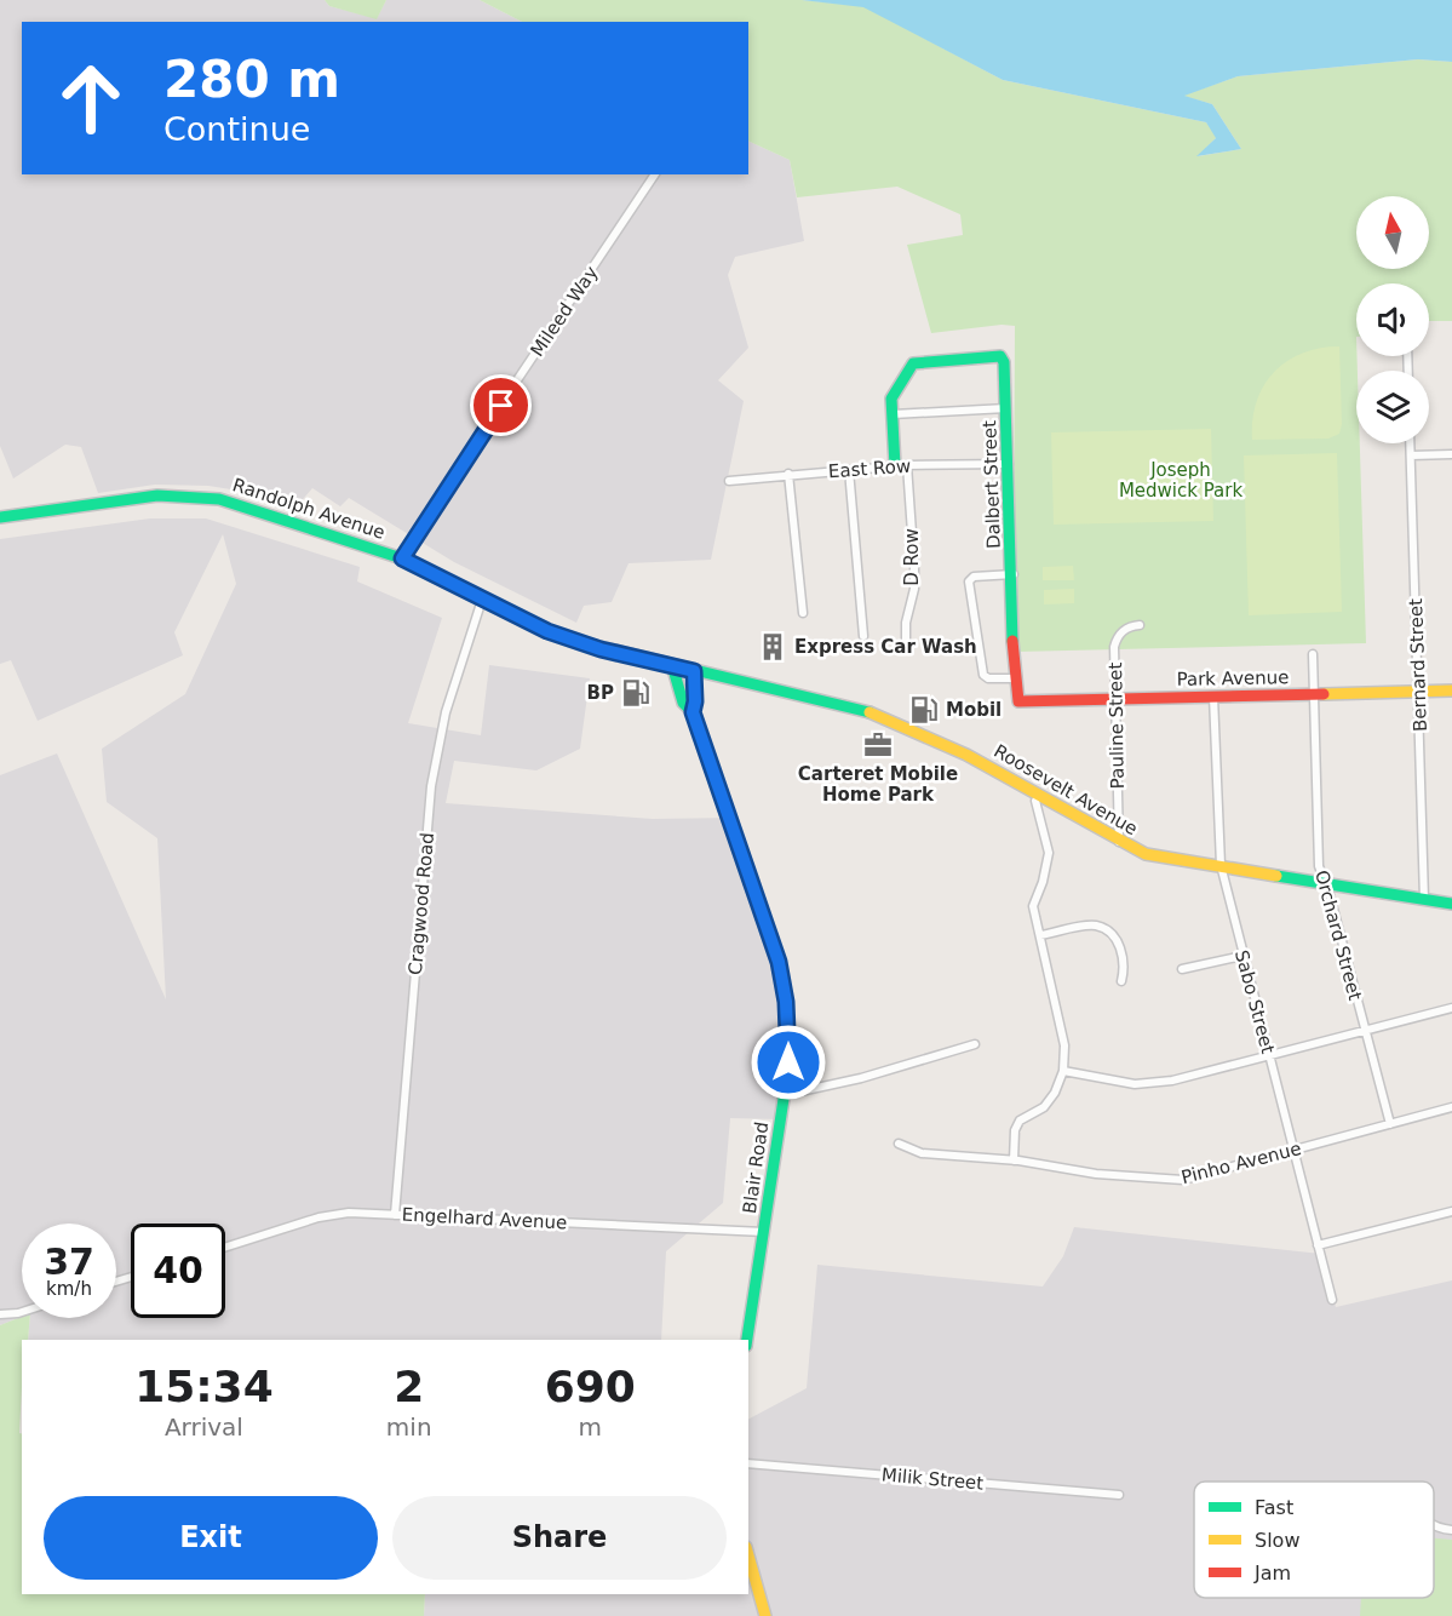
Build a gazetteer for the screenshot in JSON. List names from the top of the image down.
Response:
{
  "streets": {
    "street": [
      "Mileed Way",
      "East Row",
      "Dalbert Street",
      "Randolph Avenue",
      "D Row",
      "Bernard Street",
      "Park Avenue",
      "Pauline Street",
      "Roosevelt Avenue",
      "Cragwood Road",
      "Orchard Street",
      "Sabo Street",
      "Pinho Avenue",
      "Blair Road",
      "Engelhard Avenue",
      "Milik Street"
    ]
  },
  "crossings": [
    ["Mileed Way", "Randolph Avenue"],
    ["East Row", "Dalbert Street"],
    ["East Row", "D Row"],
    ["Dalbert Street", "Park Avenue"],
    ["Randolph Avenue", "Roosevelt Avenue"],
    ["Randolph Avenue", "Cragwood Road"],
    ["Randolph Avenue", "Blair Road"],
    ["Bernard Street", "Park Avenue"],
    ["Bernard Street", "Roosevelt Avenue"],
    ["Park Avenue", "Pauline Street"],
    ["Park Avenue", "Orchard Street"],
    ["Park Avenue", "Sabo Street"],
    ["Pauline Street", "Roosevelt Avenue"],
    ["Roosevelt Avenue", "Orchard Street"],
    ["Roosevelt Avenue", "Sabo Street"],
    ["Roosevelt Avenue", "Blair Road"],
    ["Cragwood Road", "Engelhard Avenue"],
    ["Orchard Street", "Pinho Avenue"],
    ["Sabo Street", "Pinho Avenue"],
    ["Blair Road", "Engelhard Avenue"]
  ],
  "parks": ["Joseph Medwick Park"],
  "places": {
    "building": ["Express Car Wash"],
    "fuel station": ["BP", "Mobil"],
    "office": ["Carteret Mobile Home Park"]
  },
  "legend": ["Fast", "Slow", "Jam"],
  "north": "top",
  "page": {
    "turn": ["280 m", "Continue"],
    "speed": "37 km/h",
    "limit": "40",
    "eta": [
      "15:34",
      "Arrival",
      "2",
      "min",
      "690",
      "m"
    ],
    "buttons": ["Exit", "Share"]
  }
}
